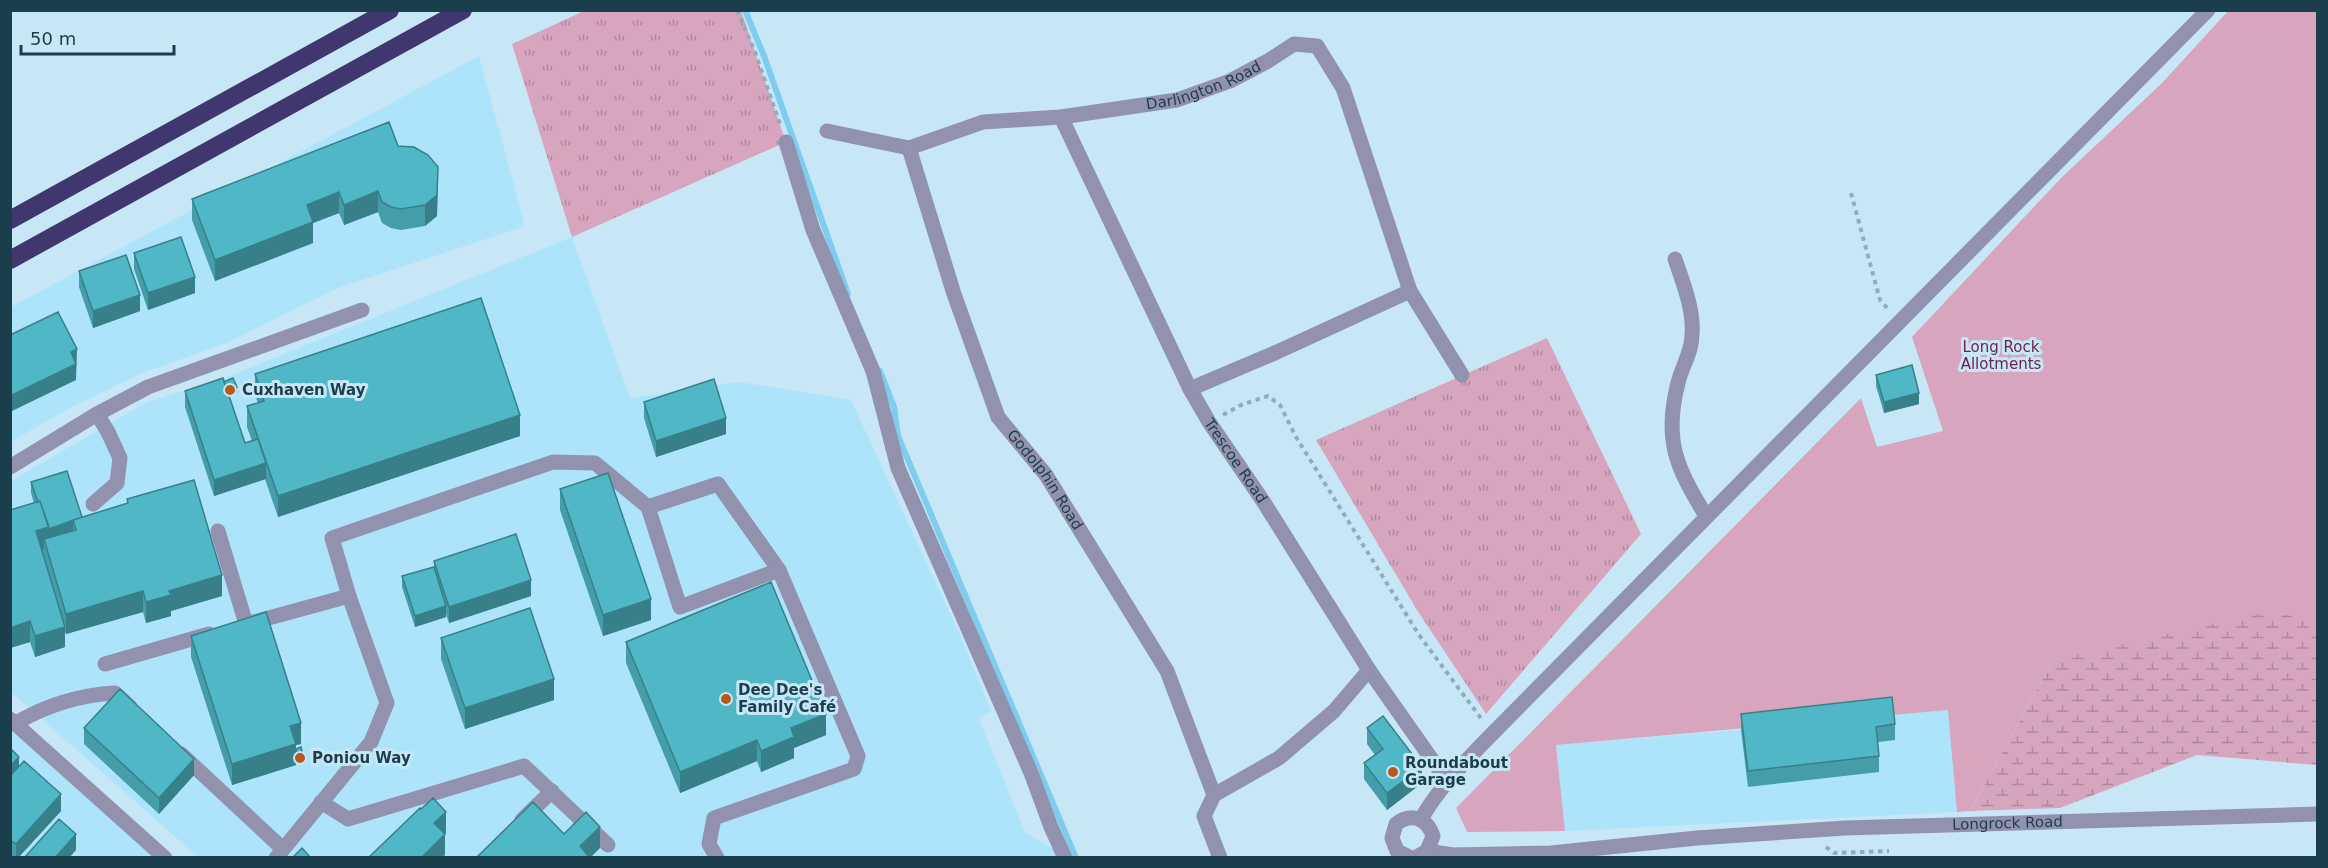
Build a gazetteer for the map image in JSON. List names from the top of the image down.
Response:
{
  "streets": {
    "street": [
      "Darlington Road",
      "Trescoe Road",
      "Godolphin Road",
      "Longrock Road"
    ]
  },
  "crossings": [
    ["Darlington Road", "Trescoe Road"],
    ["Darlington Road", "Godolphin Road"]
  ],
  "parks": ["Long Rock Allotments"],
  "places": [
    "Cuxhaven Way",
    "Dee Dee's Family Café",
    "Poniou Way",
    "Roundabout Garage"
  ],
  "scale_bar": "50 m"
}
